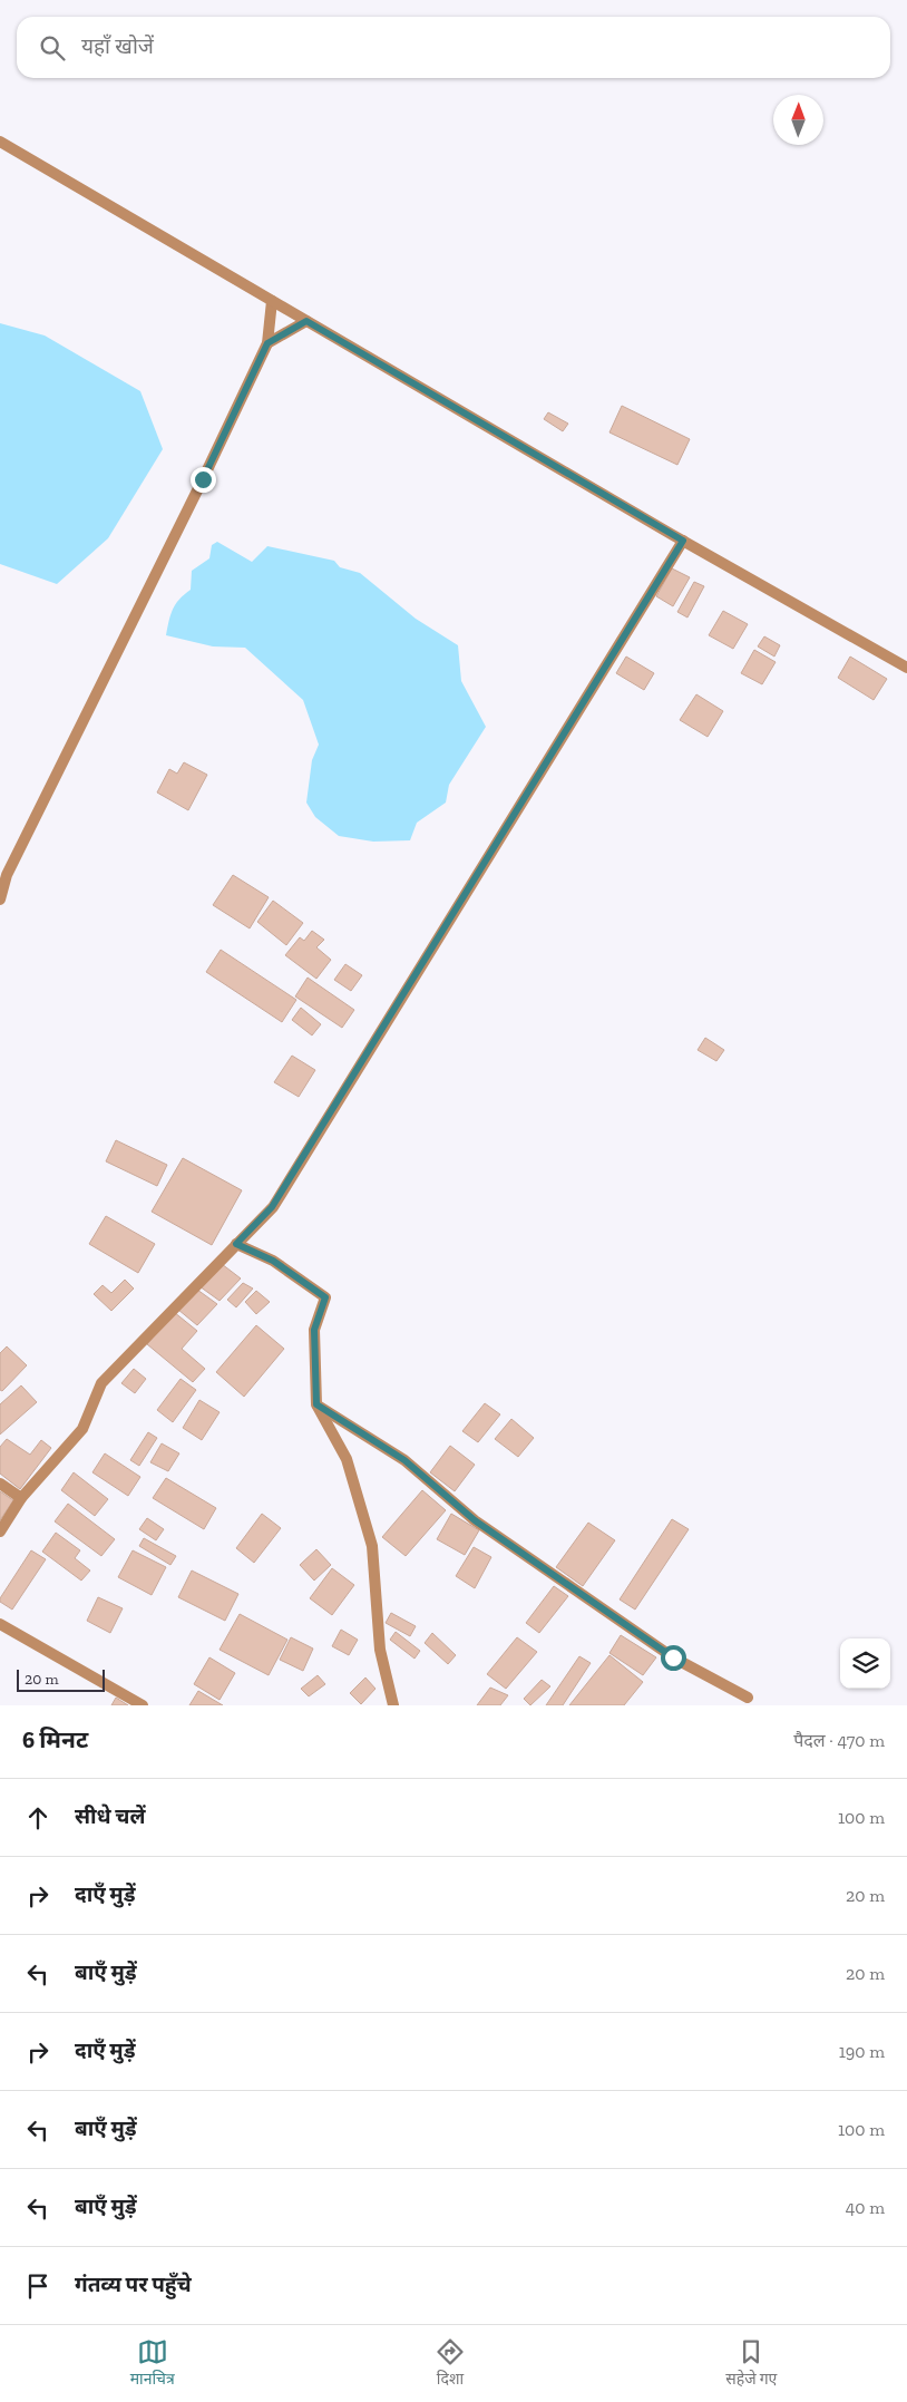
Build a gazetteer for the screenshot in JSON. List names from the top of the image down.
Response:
{
  "scale_bar": "20 m",
  "north": "top",
  "page": {
    "search": "यहाँ खोजें",
    "scale": "20 m",
    "heading": ["6 मिनट", "पैदल · 470 m"],
    "list": [
      ["सीधे चलें", "100 m"],
      ["दाएँ मुड़ें", "20 m"],
      ["बाएँ मुड़ें", "20 m"],
      ["दाएँ मुड़ें", "190 m"],
      ["बाएँ मुड़ें", "100 m"],
      ["बाएँ मुड़ें", "40 m"],
      "गंतव्य पर पहुँचे"
    ],
    "nav": ["मानचित्र", "दिशा", "सहेजे गए"]
  }
}
